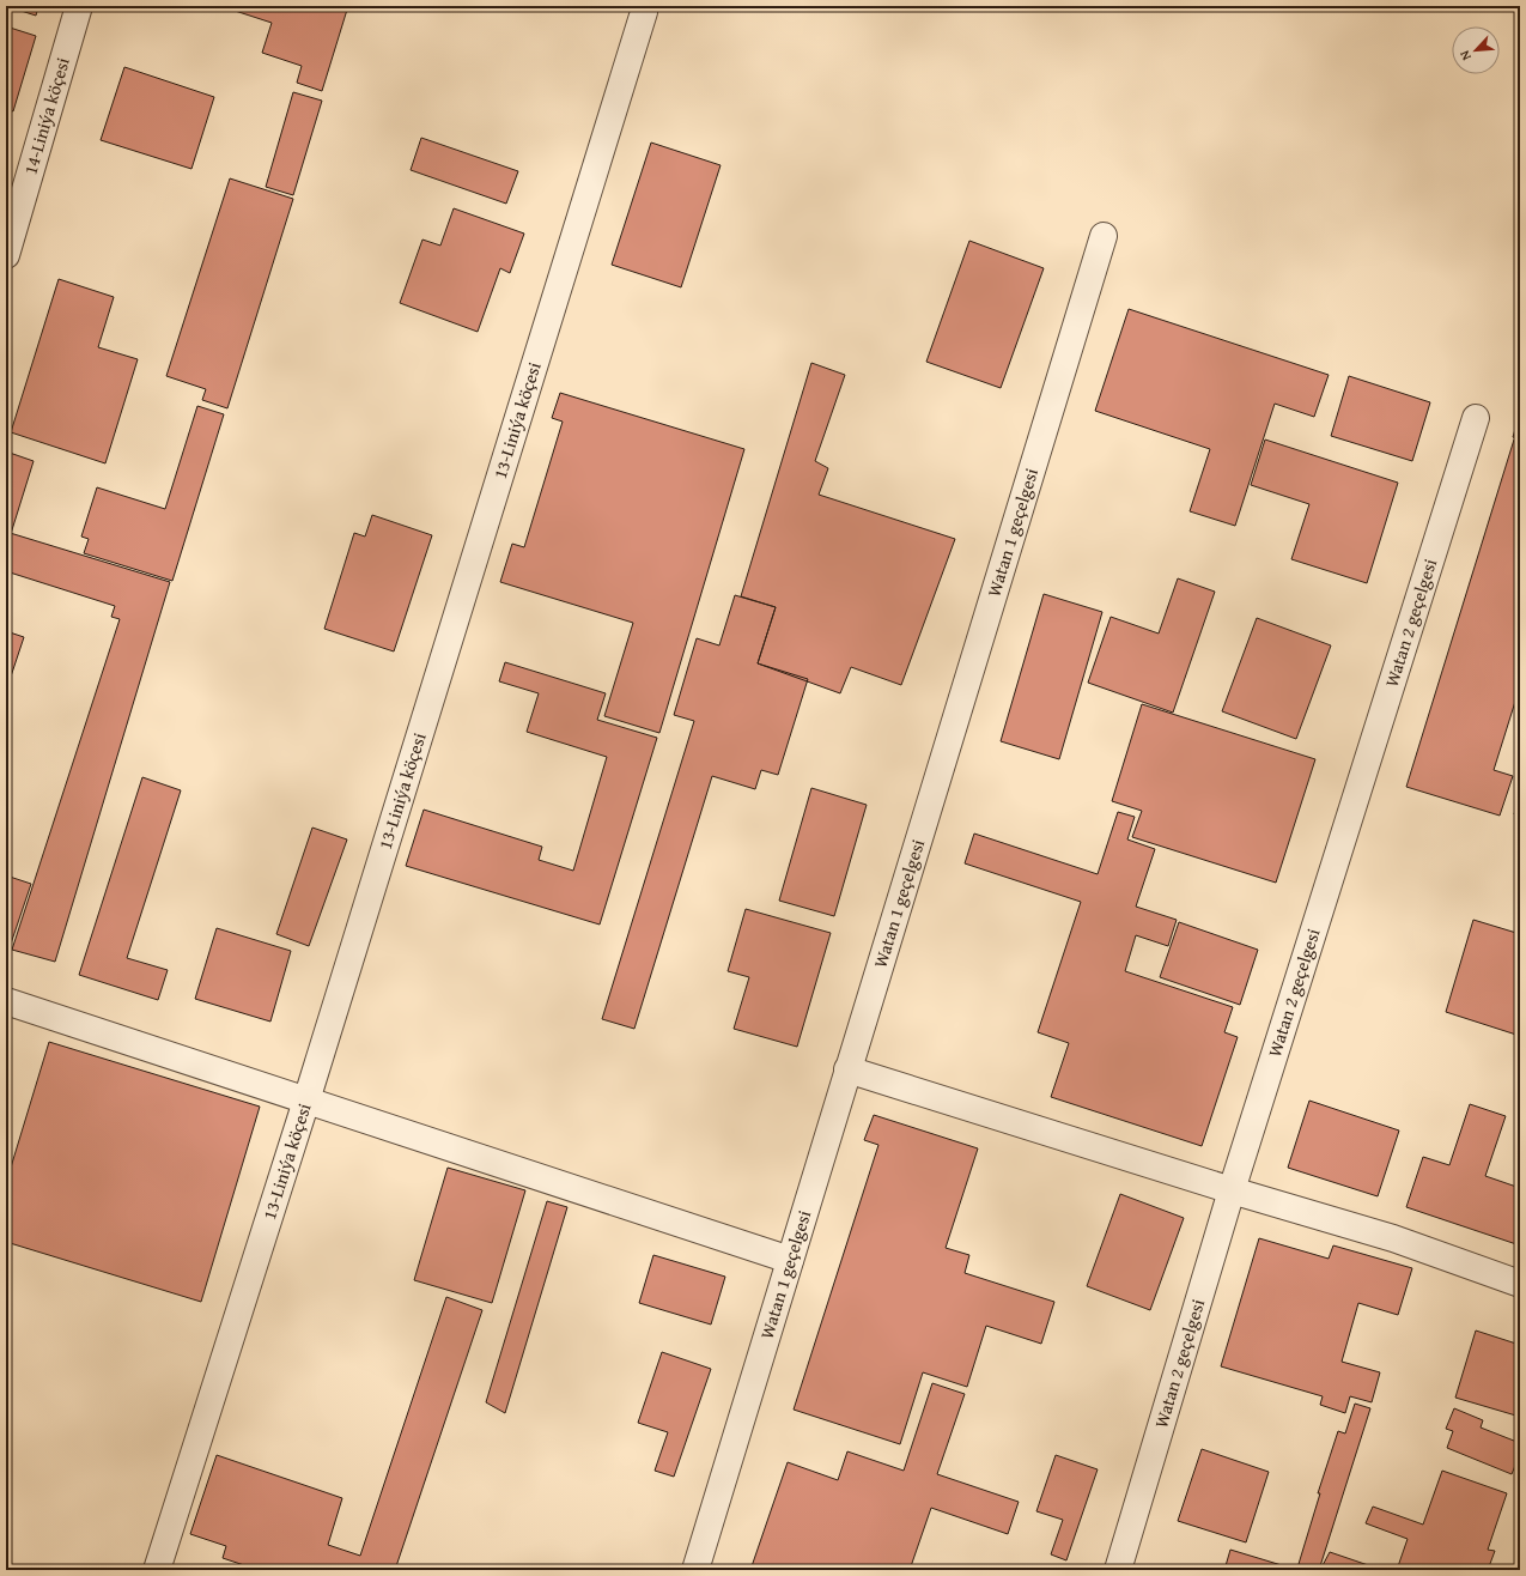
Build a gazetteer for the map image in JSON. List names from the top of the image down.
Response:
{
  "streets": {
    "street": [
      "14-Liniýa köçesi",
      "13-Liniýa köçesi",
      "Watan 1 geçelgesi",
      "Watan 2 geçelgesi"
    ]
  },
  "north": "bottom left"
}
